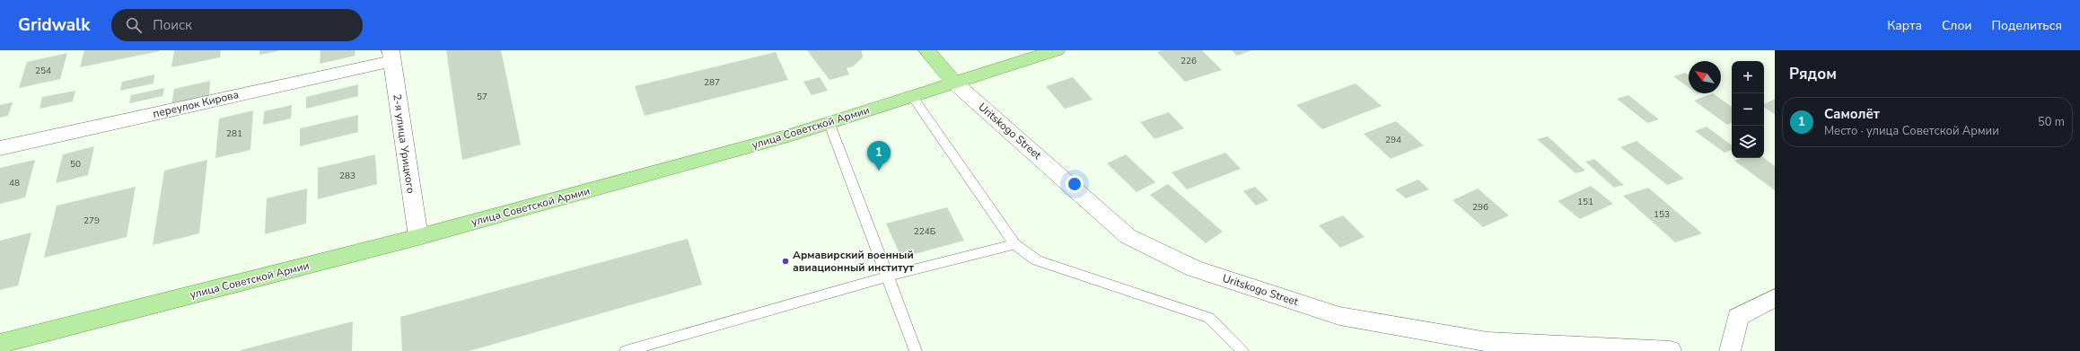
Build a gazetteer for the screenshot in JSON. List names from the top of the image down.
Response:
{
  "streets": {
    "main road": ["улица Советской Армии", "Uritskogo Street"],
    "street": ["переулок Кирова", "2-я улица Урицкого"]
  },
  "crossings": [
    ["переулок Кирова", "2-я улица Урицкого"],
    ["улица Советской Армии", "Uritskogo Street"],
    ["улица Советской Армии", "2-я улица Урицкого"]
  ],
  "places": ["Армавирский военный авиационный институт"],
  "house_numbers": [
    "226",
    "254",
    "287",
    "57",
    "281",
    "294",
    "50",
    "283",
    "48",
    "151",
    "296",
    "153",
    "279",
    "224Б"
  ],
  "north": "top left",
  "page": {
    "header": "Gridwalk",
    "search": "Поиск",
    "nav": ["Карта", "Слои", "Поделиться"],
    "heading": "Рядом",
    "map_buttons": ["+", "−"],
    "list": [
      {
        "mark": "1",
        "name": "Самолёт",
        "note": "Место · улица Советской Армии",
        "value": "50 m"
      }
    ],
    "pins": "1"
  }
}
